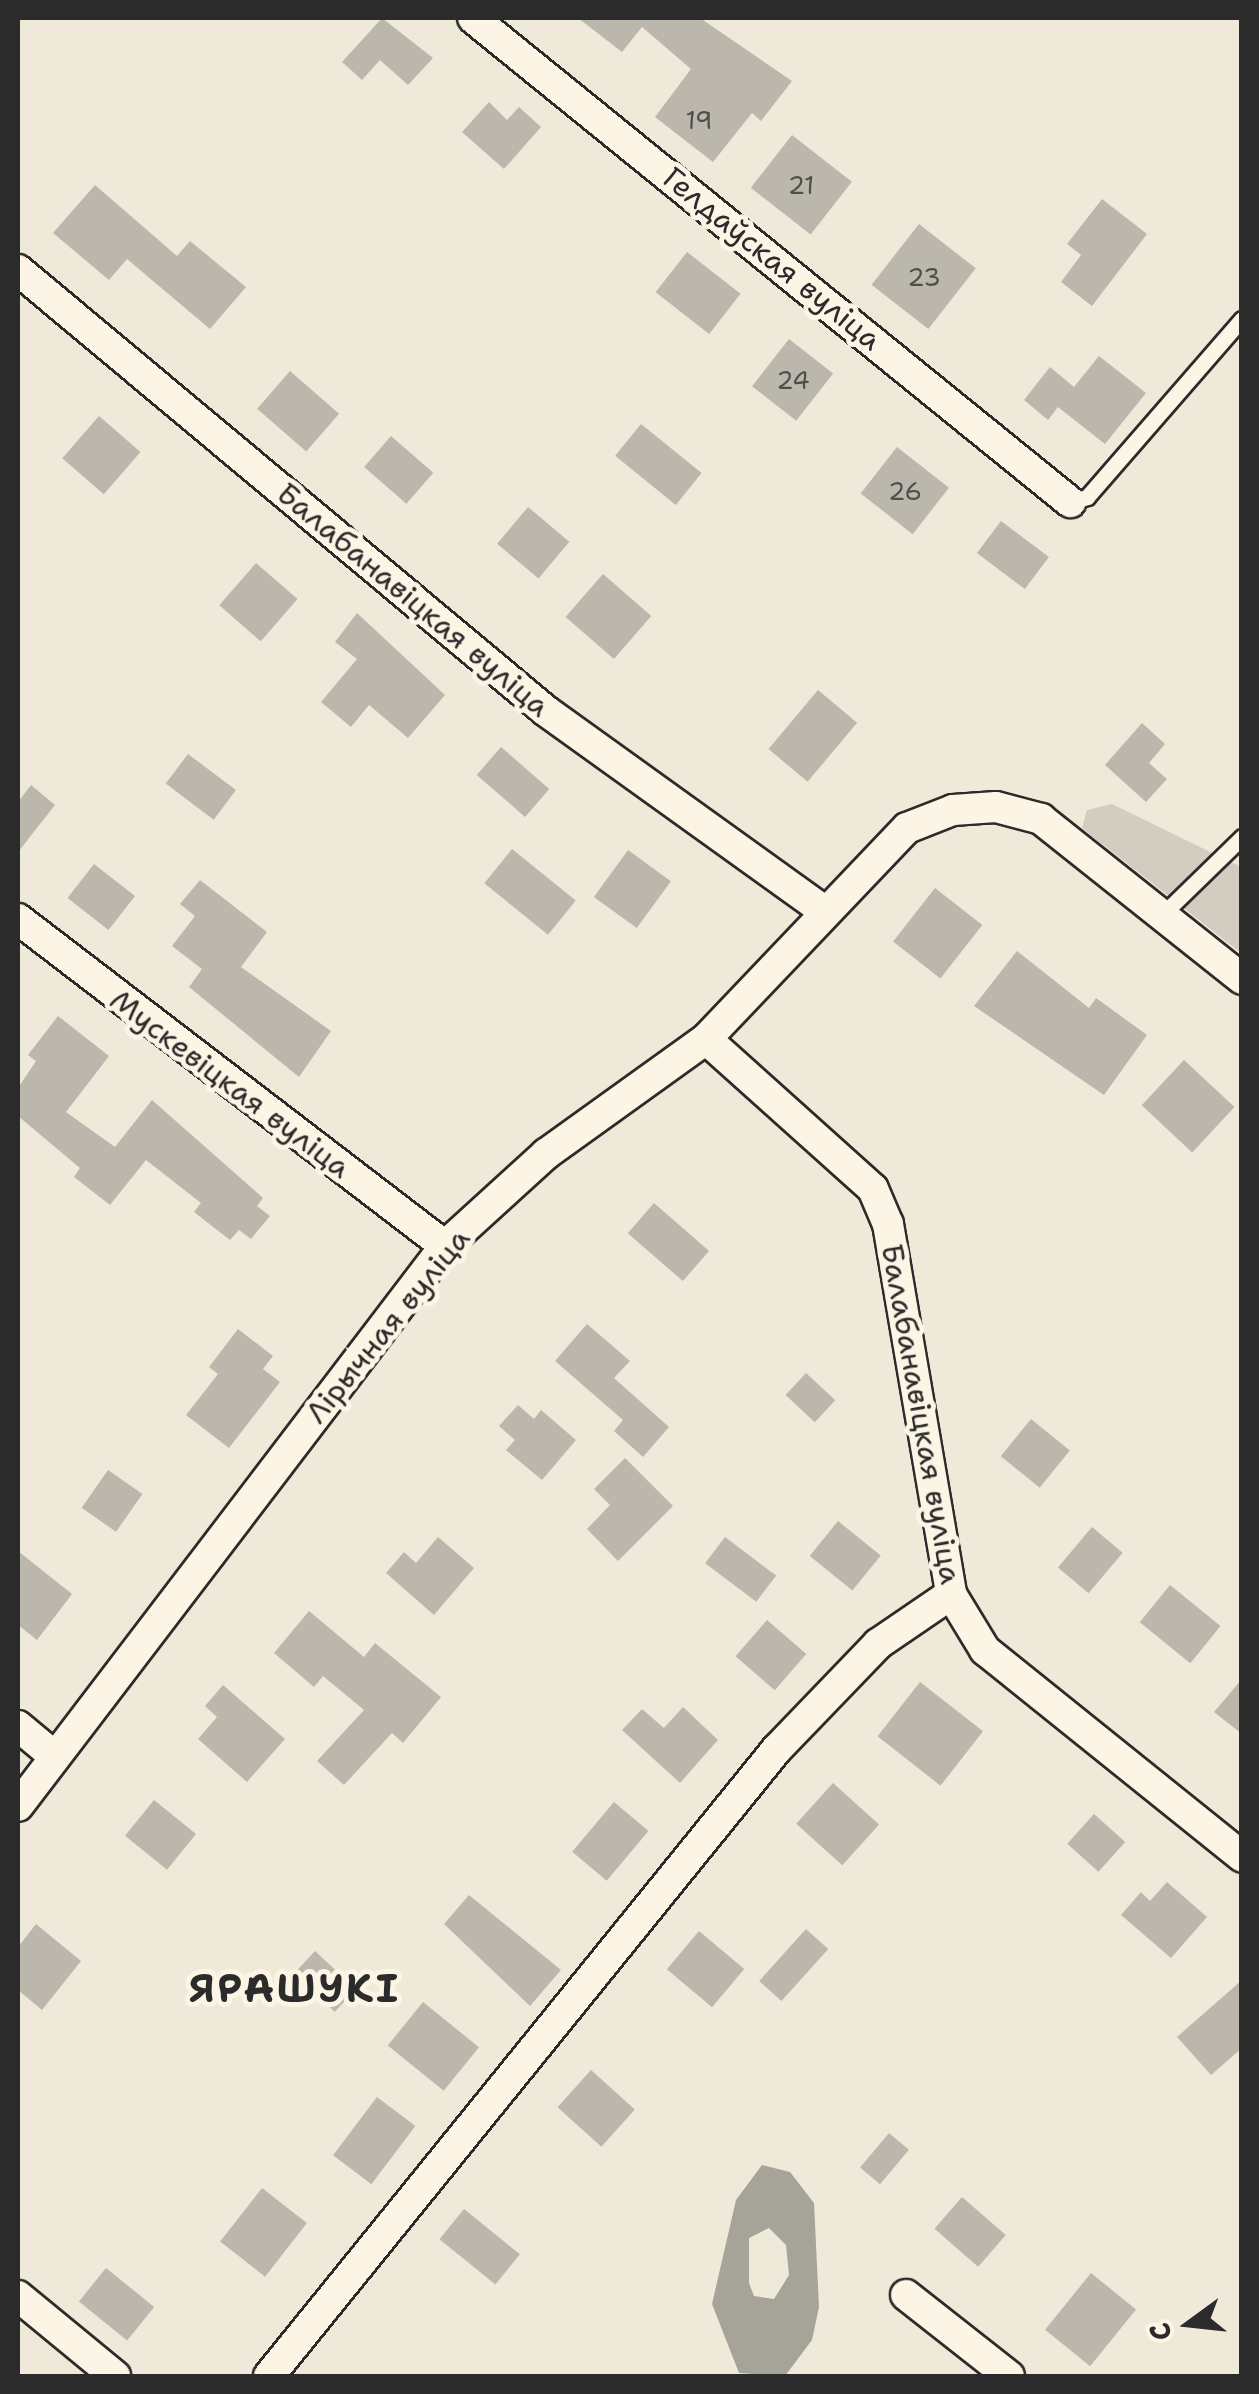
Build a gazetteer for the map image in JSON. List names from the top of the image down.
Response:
{
  "streets": {
    "street": [
      "Гелдаўская вуліца",
      "Балабанавіцкая вуліца",
      "Мускевіцкая вуліца",
      "Лірычная вуліца"
    ]
  },
  "crossings": [
    ["Балабанавіцкая вуліца", "Лірычная вуліца"],
    ["Мускевіцкая вуліца", "Лірычная вуліца"]
  ],
  "districts": ["ЯРАШУКІ"],
  "house_numbers": [
    "19",
    "21",
    "23",
    "24",
    "26"
  ],
  "north": "left"
}
